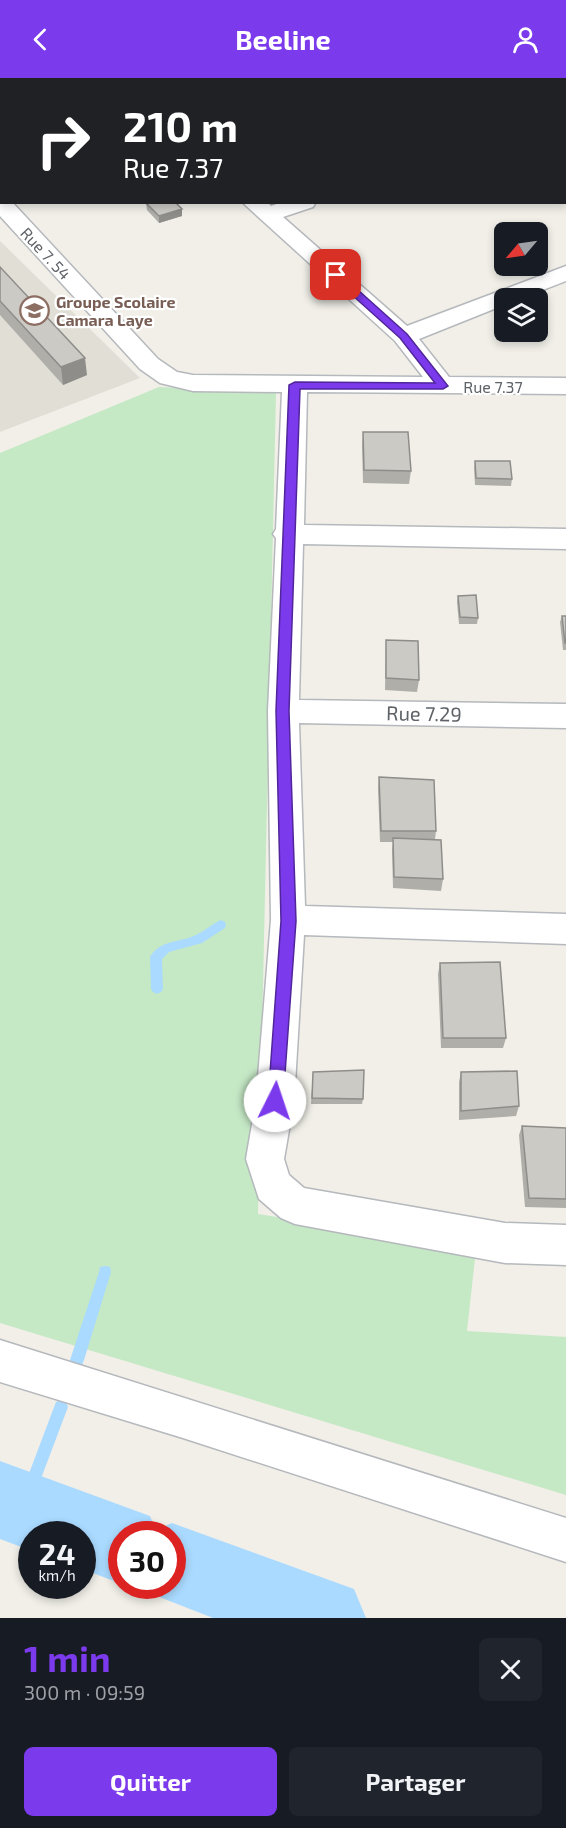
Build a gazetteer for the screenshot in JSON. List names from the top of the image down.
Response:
{
  "streets": {
    "street": ["Rue 7. 54", "Rue 7.37", "Rue 7.29"]
  },
  "crossings": [
    ["Rue 7. 54", "Rue 7.37"]
  ],
  "places": {
    "school or university": ["Groupe Scolaire Camara Laye"]
  },
  "north": "bottom left",
  "page": {
    "header": "Beeline",
    "turn": ["210 m", "Rue 7.37"],
    "speed": "24 km/h",
    "limit": "30",
    "heading": ["1 min", "300 m · 09:59"],
    "buttons": ["Quitter", "Partager"]
  }
}
